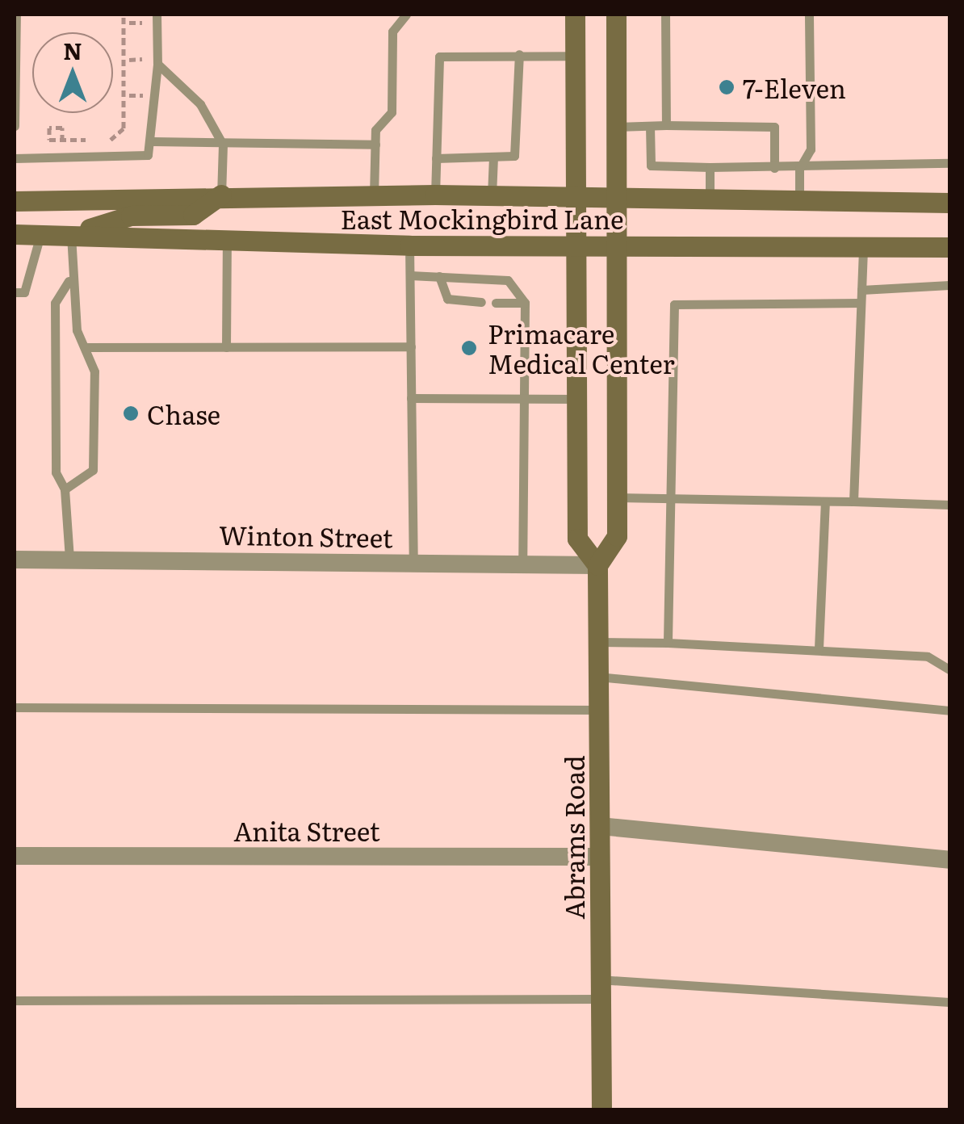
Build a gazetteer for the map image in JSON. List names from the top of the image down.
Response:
{
  "streets": {
    "main road": ["East Mockingbird Lane", "Abrams Road"],
    "street": ["Winton Street", "Anita Street"]
  },
  "crossings": [
    ["East Mockingbird Lane", "Abrams Road"],
    ["Winton Street", "Abrams Road"],
    ["Anita Street", "Abrams Road"]
  ],
  "places": ["7-Eleven", "Primacare Medical Center", "Chase"],
  "north": "top"
}
